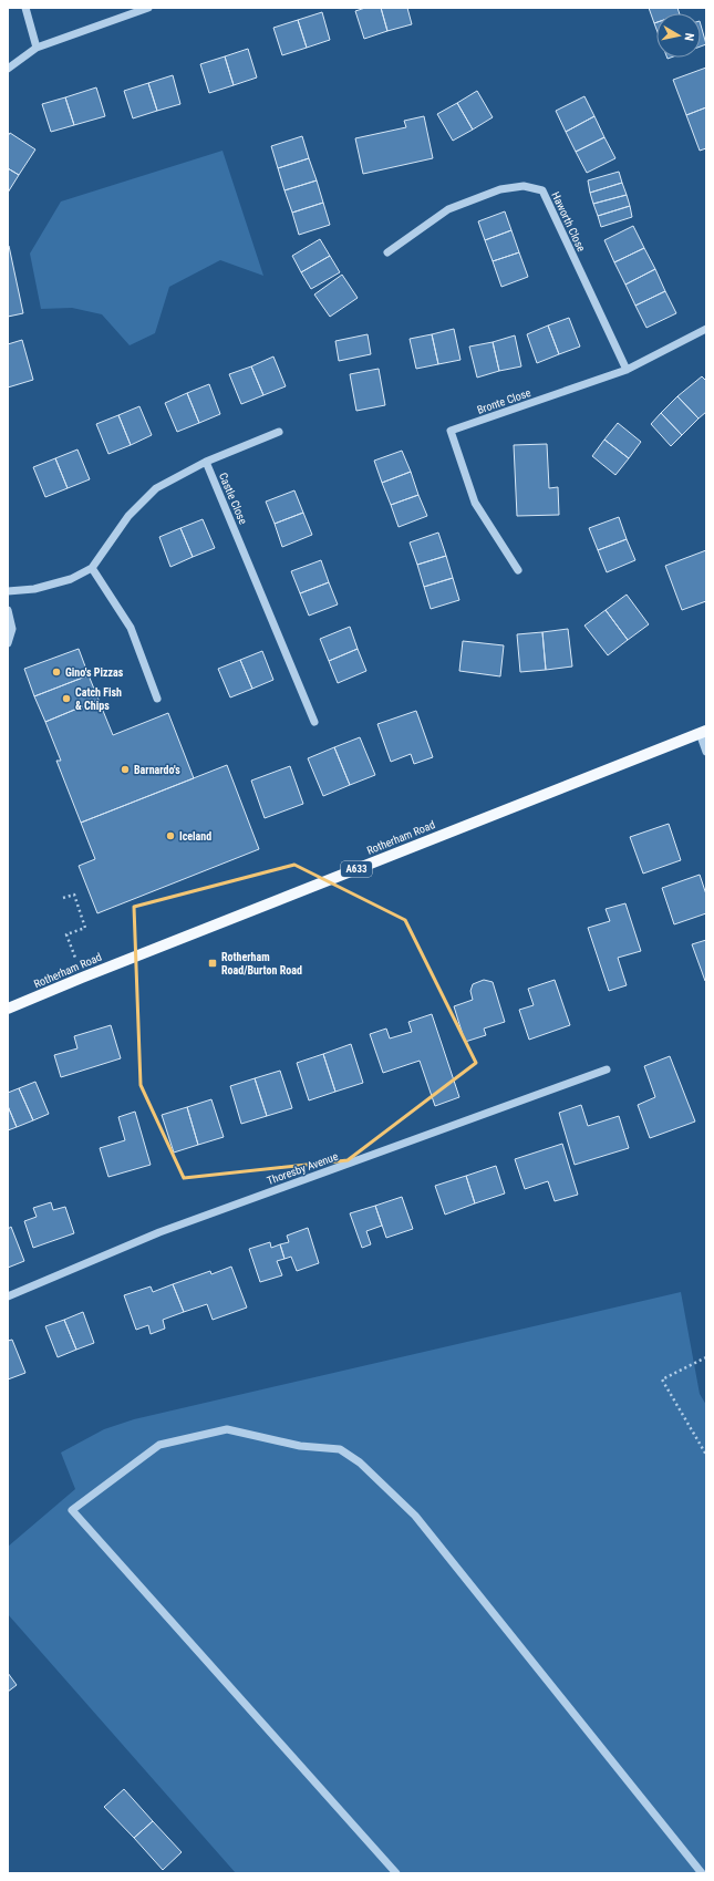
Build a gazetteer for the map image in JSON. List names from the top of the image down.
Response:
{
  "streets": {
    "main road": ["Rotherham Road", "A633"],
    "street": [
      "Haworth Close",
      "Bronte Close",
      "Castle Close",
      "Thoresby Avenue"
    ]
  },
  "crossings": [
    ["Haworth Close", "Bronte Close"]
  ],
  "places": {
    "other": [
      "Gino's Pizzas",
      "Catch Fish & Chips",
      "Barnardo's",
      "Iceland"
    ],
    "transit": ["Rotherham Road/Burton Road"]
  },
  "north": "right"
}
